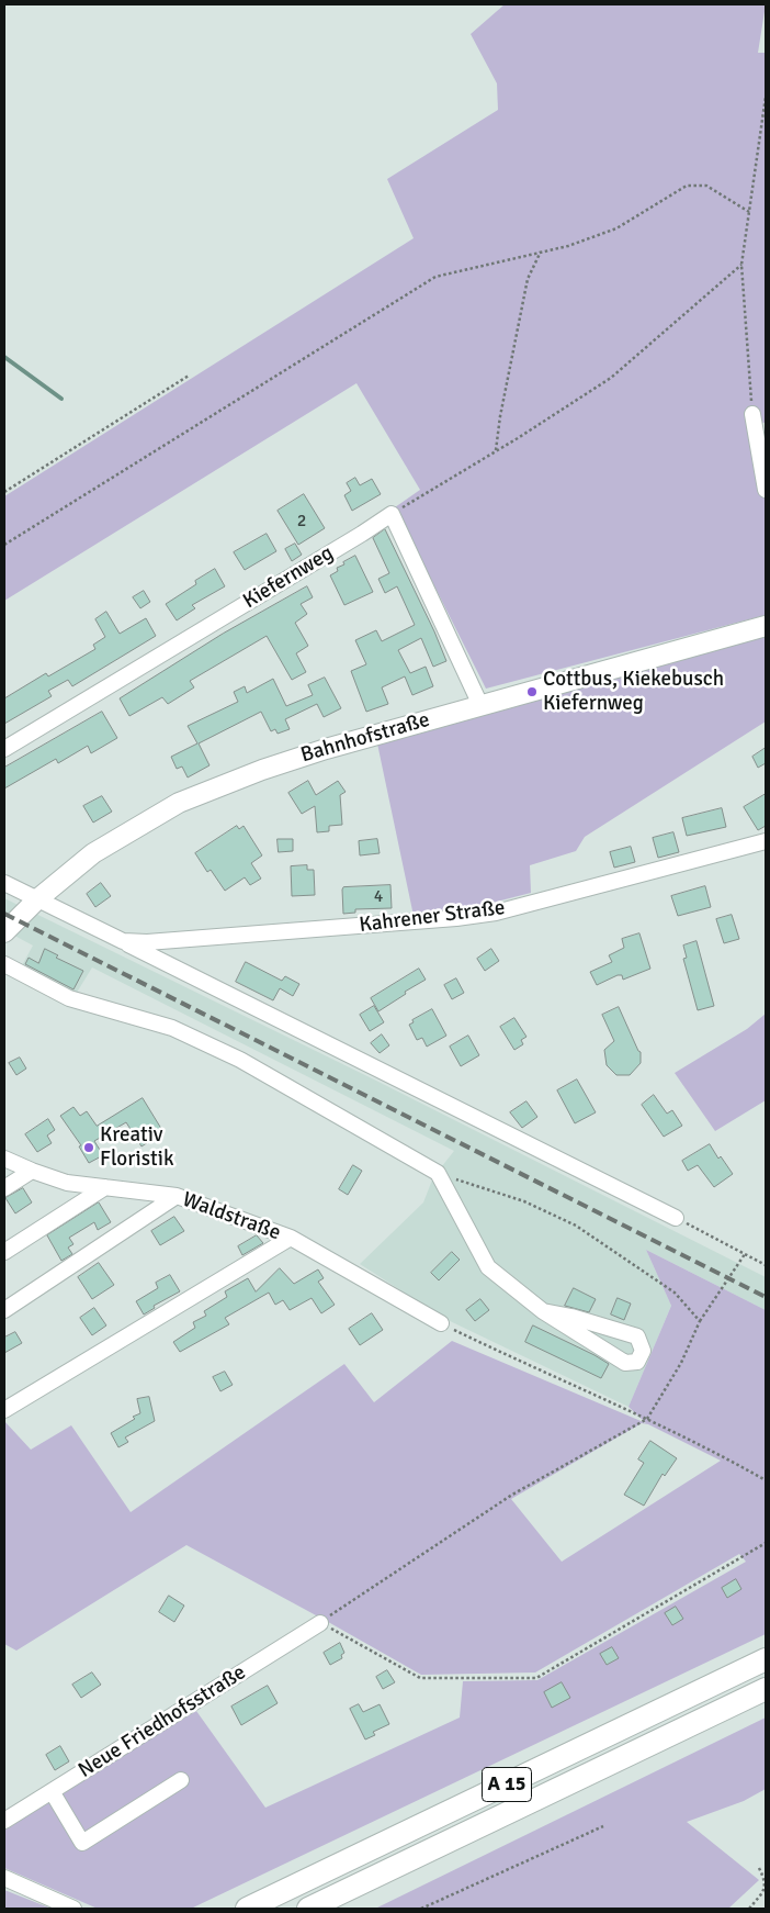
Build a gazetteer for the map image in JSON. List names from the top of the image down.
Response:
{
  "streets": {
    "highway": ["A 15"],
    "main road": ["Bahnhofstraße"],
    "street": [
      "Kiefernweg",
      "Kahrener Straße",
      "Waldstraße",
      "Neue Friedhofsstraße"
    ]
  },
  "crossings": [
    ["Bahnhofstraße", "Kahrener Straße"]
  ],
  "places": ["Cottbus, Kiekebusch Kiefernweg", "Kreativ Floristik"],
  "house_numbers": ["2", "4"]
}
